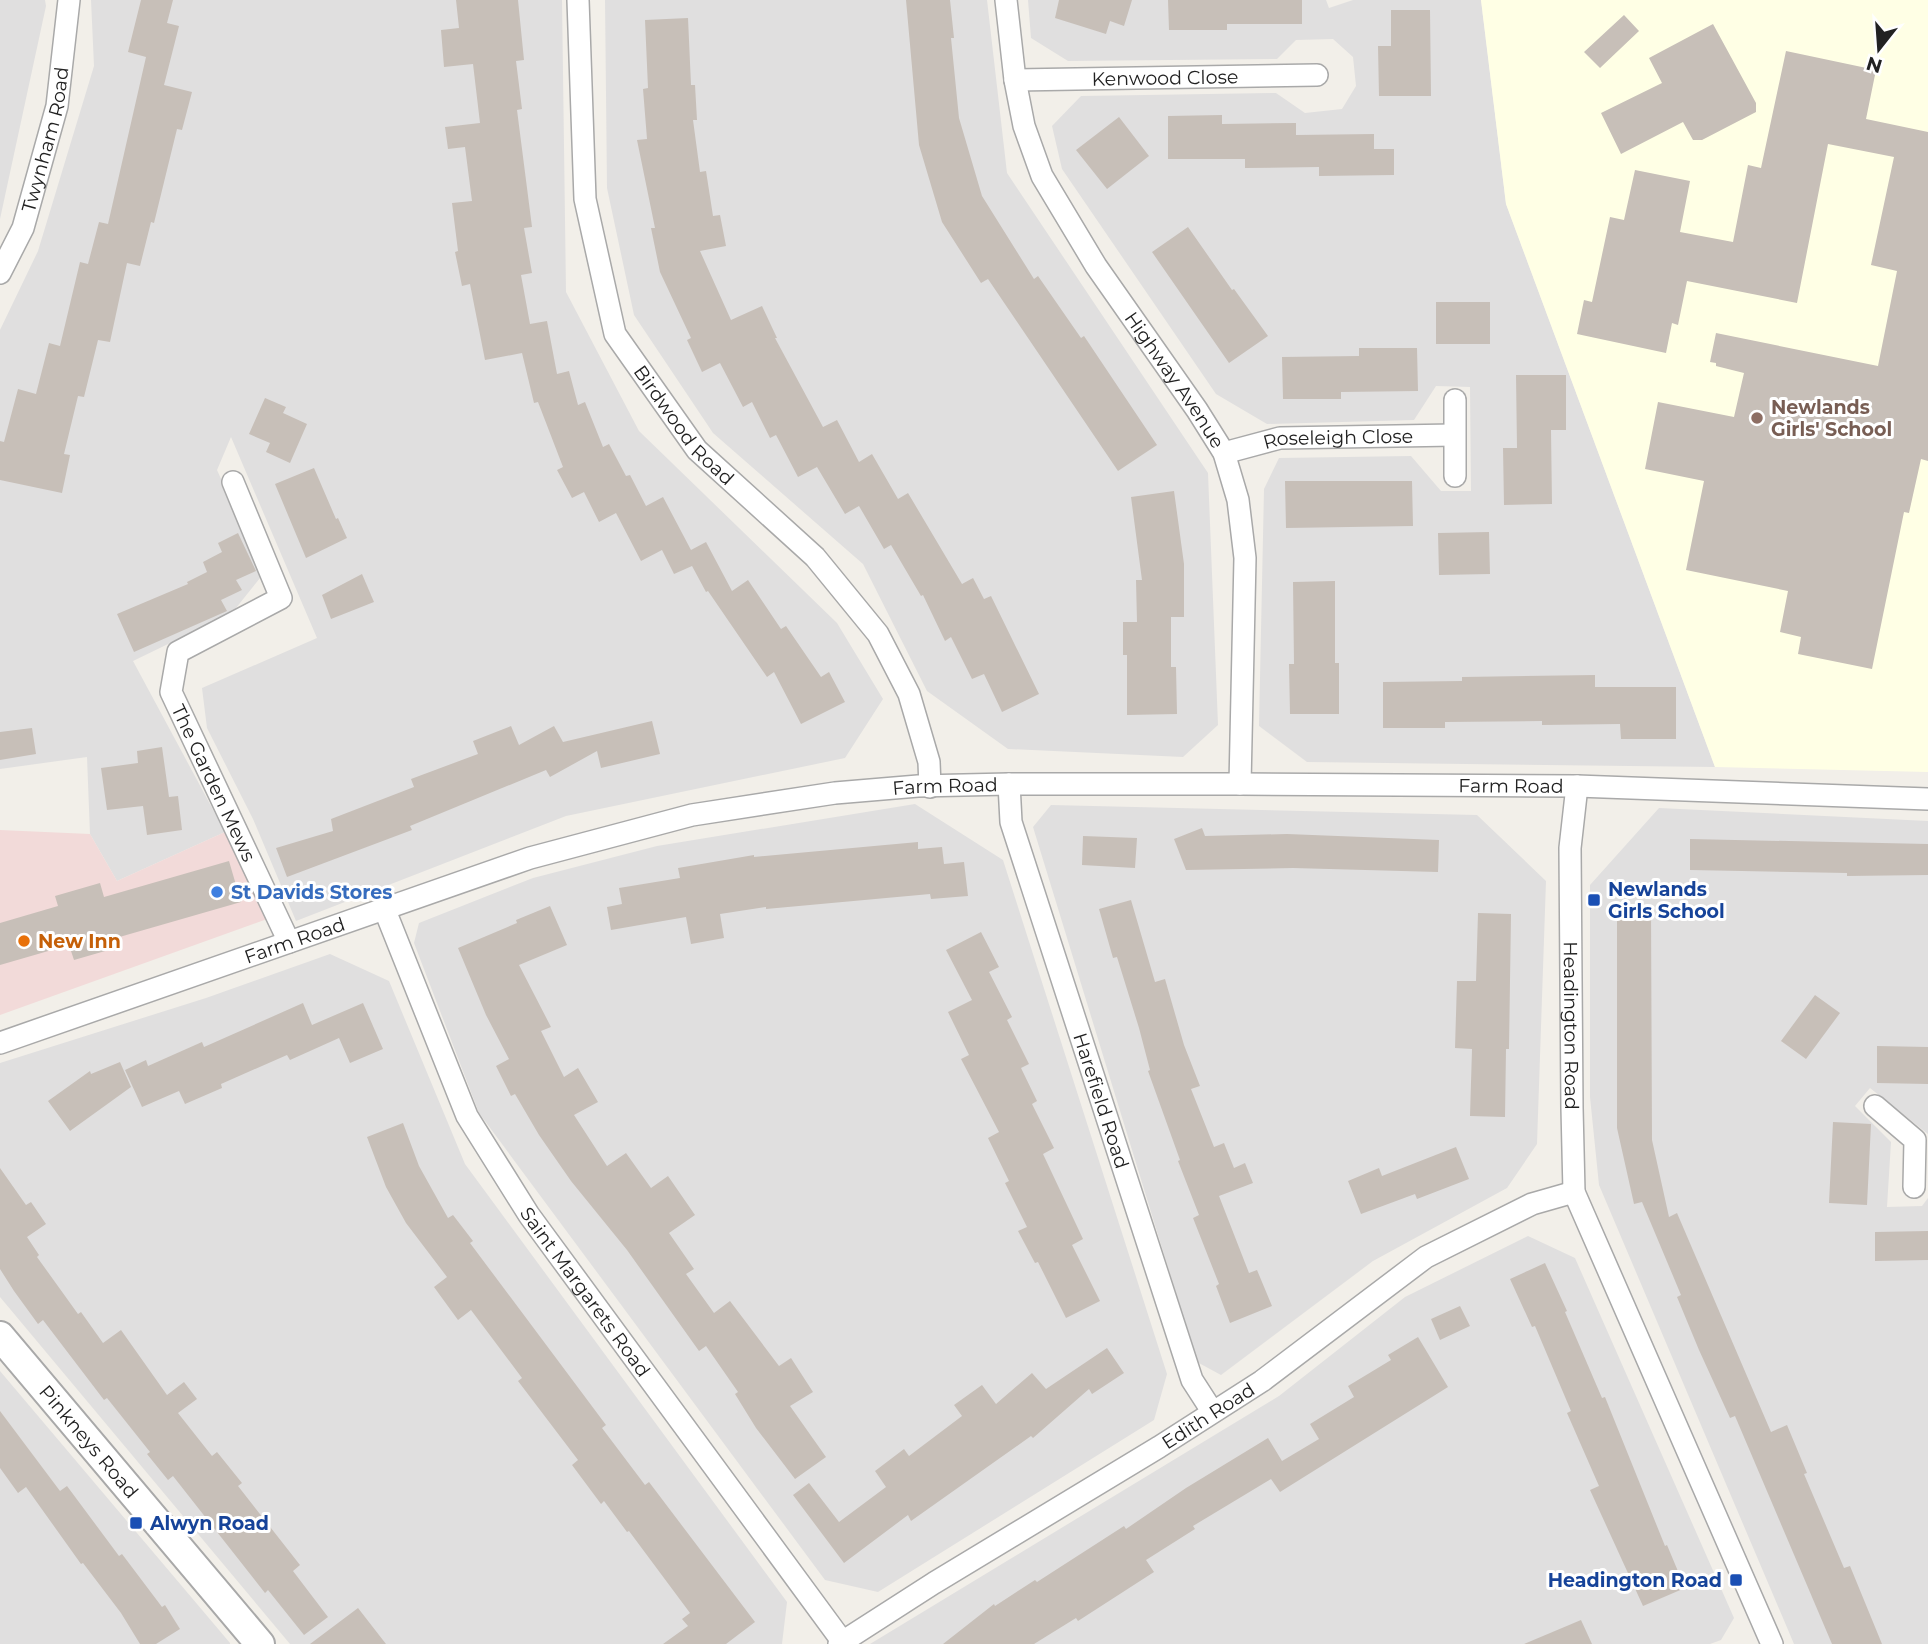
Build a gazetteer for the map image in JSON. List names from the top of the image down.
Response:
{
  "streets": {
    "street": [
      "Kenwood Close",
      "Twynham Road",
      "Highway Avenue",
      "Birdwood Road",
      "Roseleigh Close",
      "The Garden Mews",
      "Farm Road",
      "Headington Road",
      "Harefield Road",
      "Saint Margarets Road",
      "Edith Road",
      "Pinkneys Road"
    ]
  },
  "crossings": [
    ["Kenwood Close", "Highway Avenue"],
    ["Highway Avenue", "Roseleigh Close"],
    ["Highway Avenue", "Farm Road"],
    ["Birdwood Road", "Farm Road"],
    ["The Garden Mews", "Farm Road"],
    ["Farm Road", "Headington Road"],
    ["Farm Road", "Harefield Road"],
    ["Farm Road", "Saint Margarets Road"],
    ["Headington Road", "Edith Road"],
    ["Harefield Road", "Edith Road"],
    ["Saint Margarets Road", "Edith Road"]
  ],
  "places": {
    "other": ["Newlands Girls' School", "St Davids Stores", "New Inn"],
    "transit": ["Newlands Girls School", "Alwyn Road", "Headington Road"]
  },
  "north": "bottom"
}
